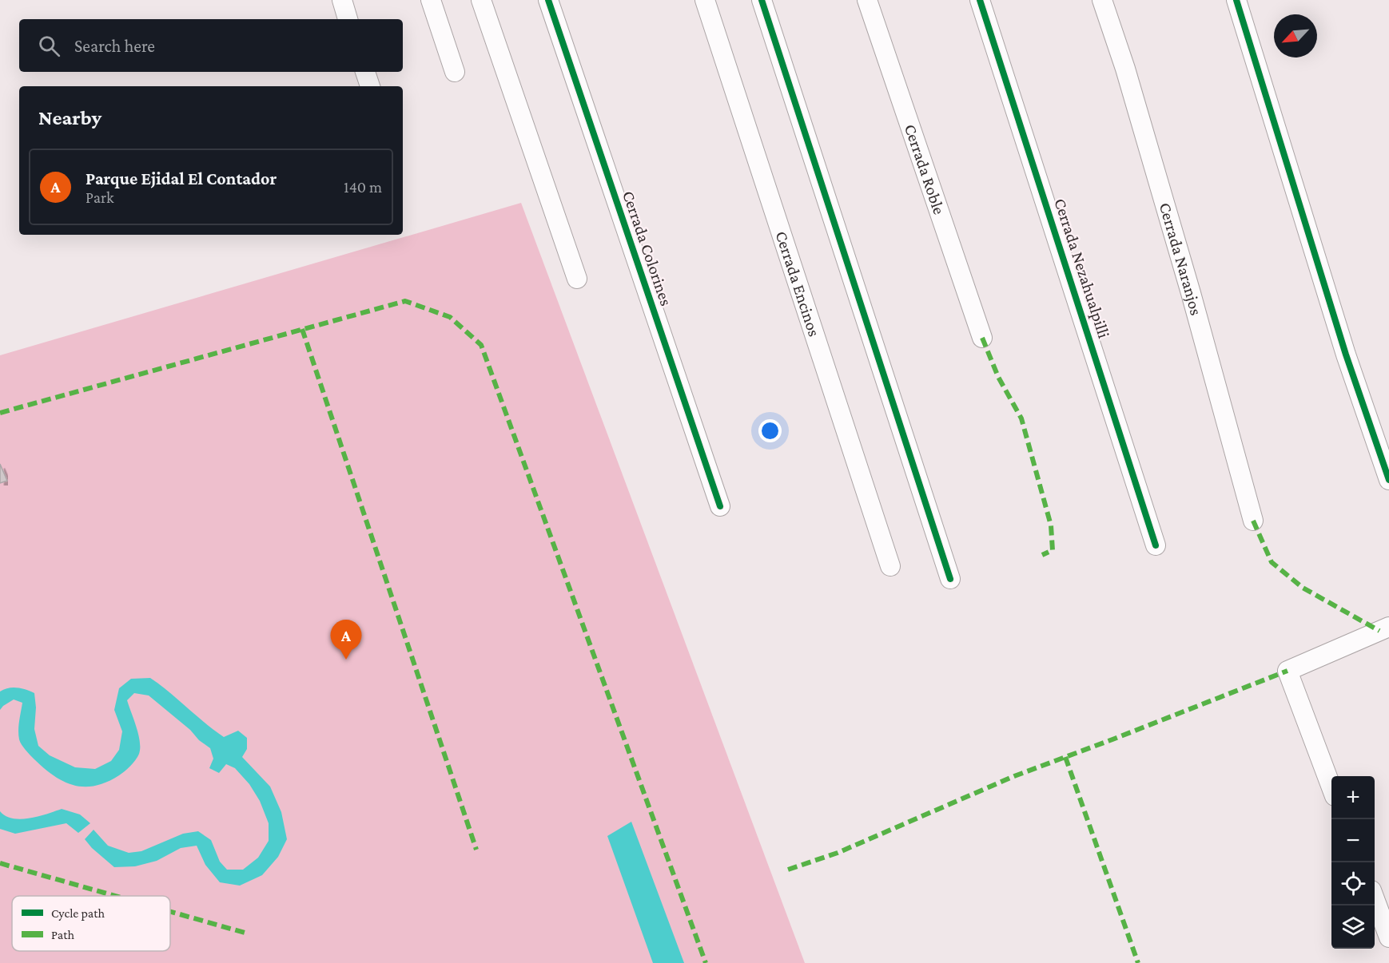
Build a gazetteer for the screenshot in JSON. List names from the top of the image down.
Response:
{
  "streets": {
    "street": [
      "Cerrada Roble",
      "Cerrada Colorines",
      "Cerrada Naranjos",
      "Cerrada Nezahualpilli",
      "Cerrada Encinos"
    ]
  },
  "legend": ["Cycle path", "Path"],
  "north": "bottom left",
  "page": {
    "search": "Search here",
    "heading": "Nearby",
    "list": [
      {
        "mark": "A",
        "name": "Parque Ejidal El Contador",
        "note": "Park",
        "value": "140 m"
      }
    ],
    "pins": "A",
    "map_buttons": ["+", "−"]
  }
}
